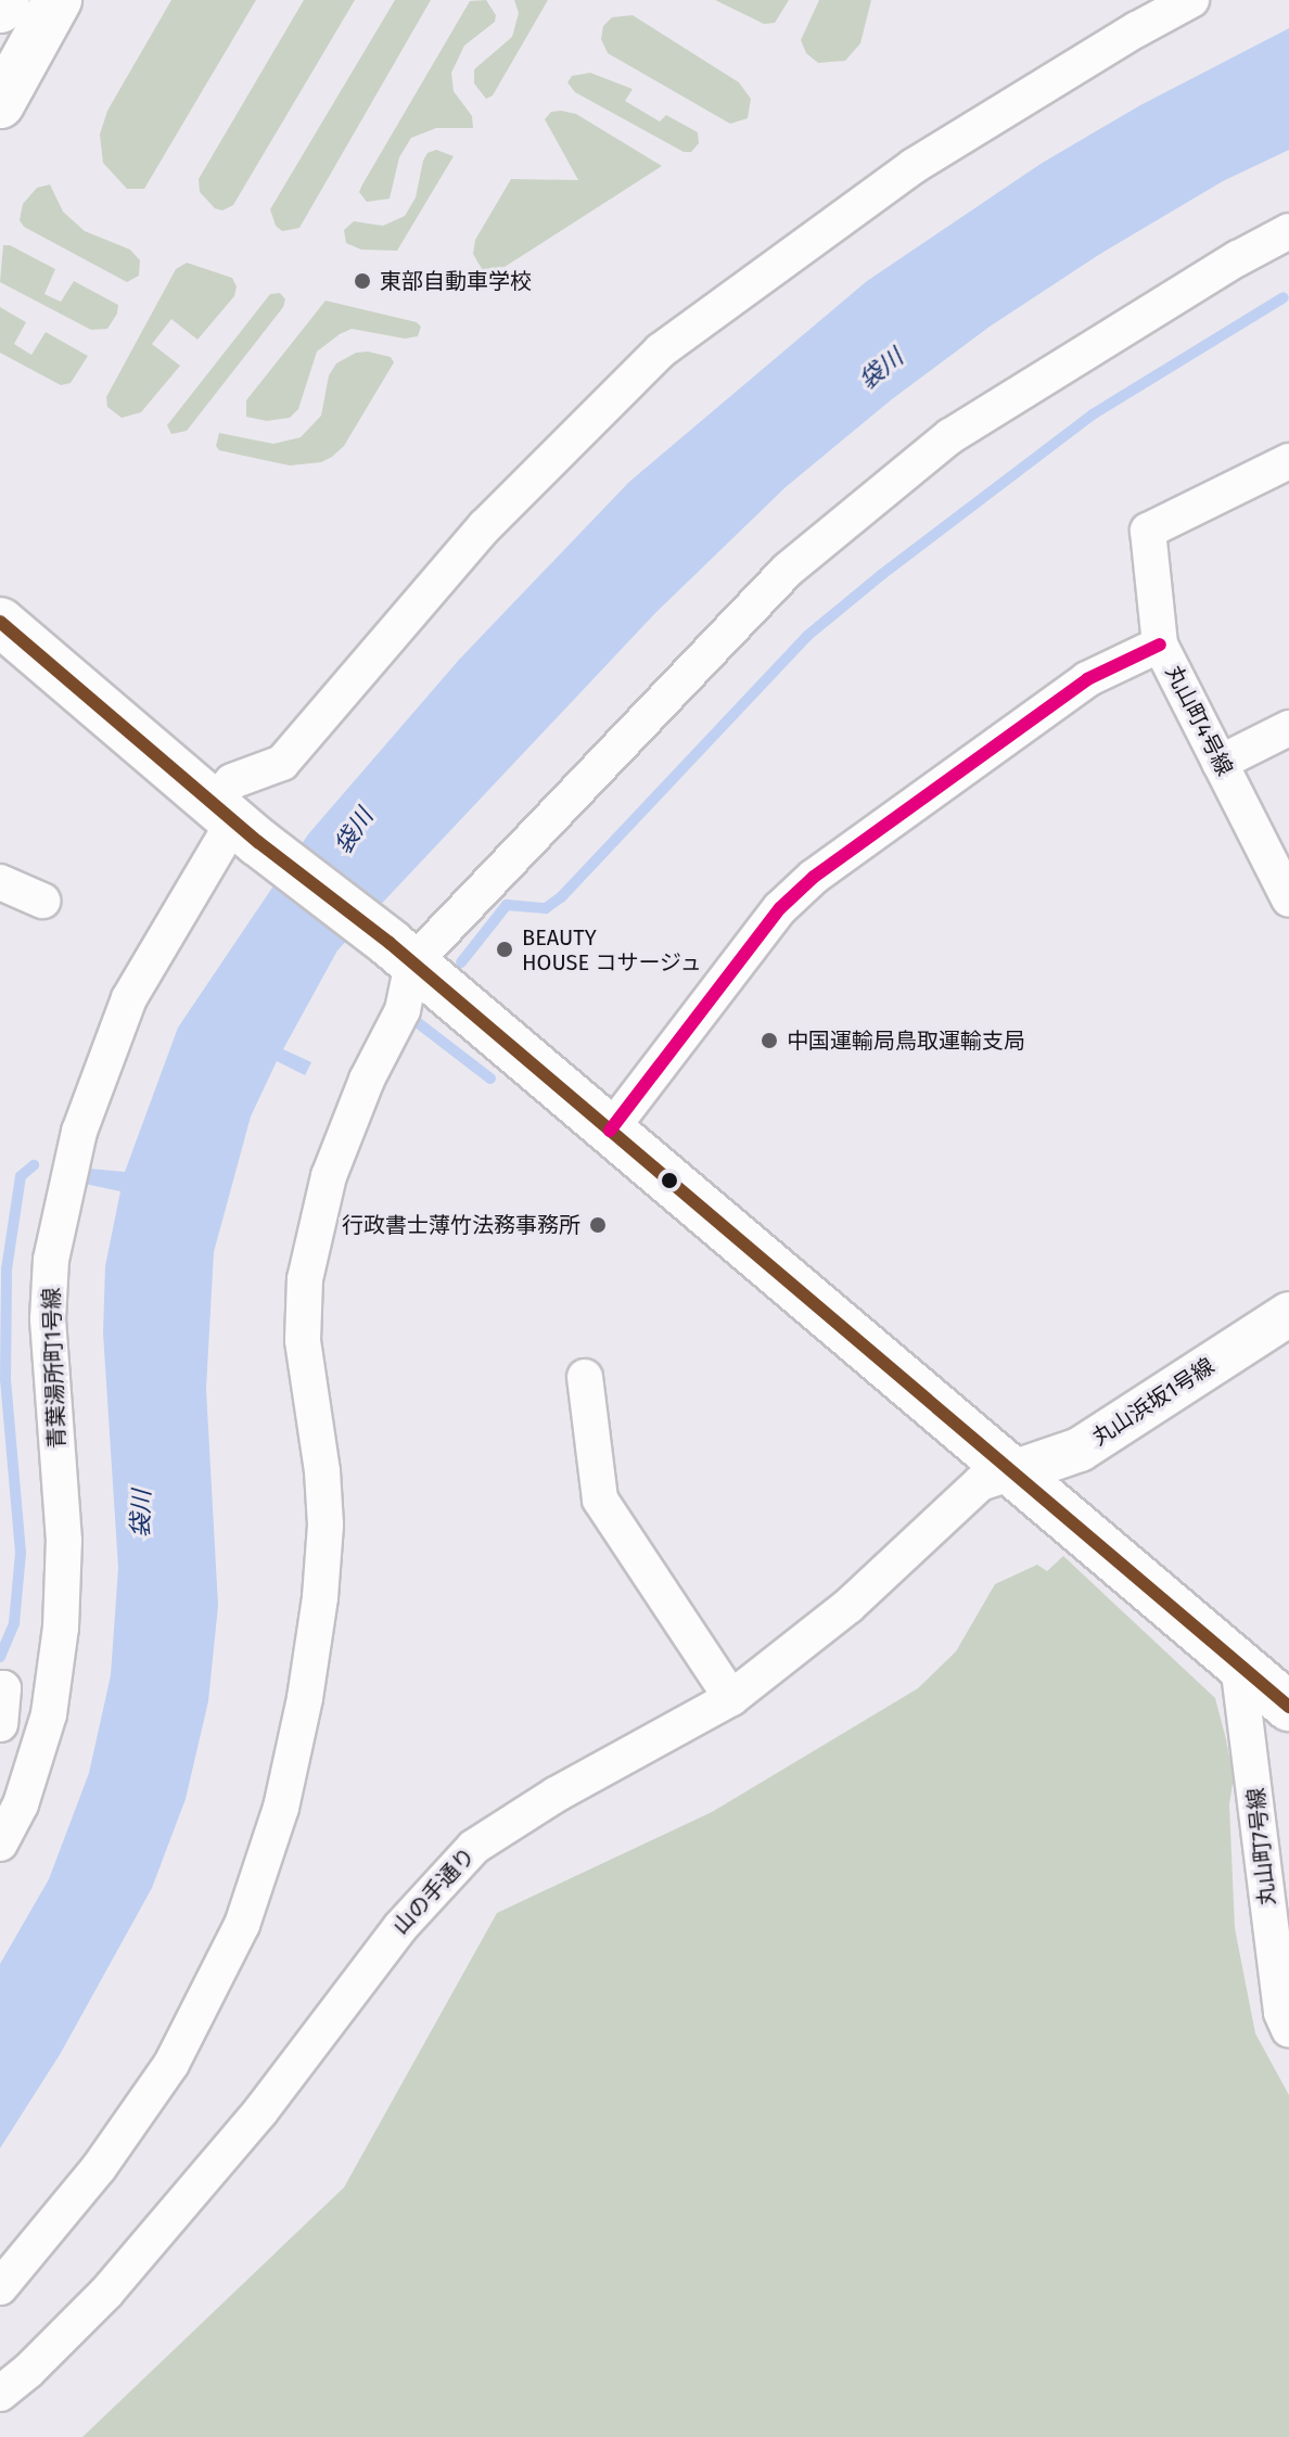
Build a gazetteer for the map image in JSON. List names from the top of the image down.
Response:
{
  "streets": {
    "street": [
      "丸山町4号線",
      "青葉湯所町1号線",
      "丸山浜坂1号線",
      "丸山町7号線",
      "山の手通り"
    ]
  },
  "crossings": [
    ["丸山浜坂1号線", "山の手通り"]
  ],
  "water": ["袋川"],
  "places": [
    "東部自動車学校",
    "BEAUTY HOUSE コサージュ",
    "中国運輸局鳥取運輸支局",
    "行政書士薄竹法務事務所"
  ]
}
